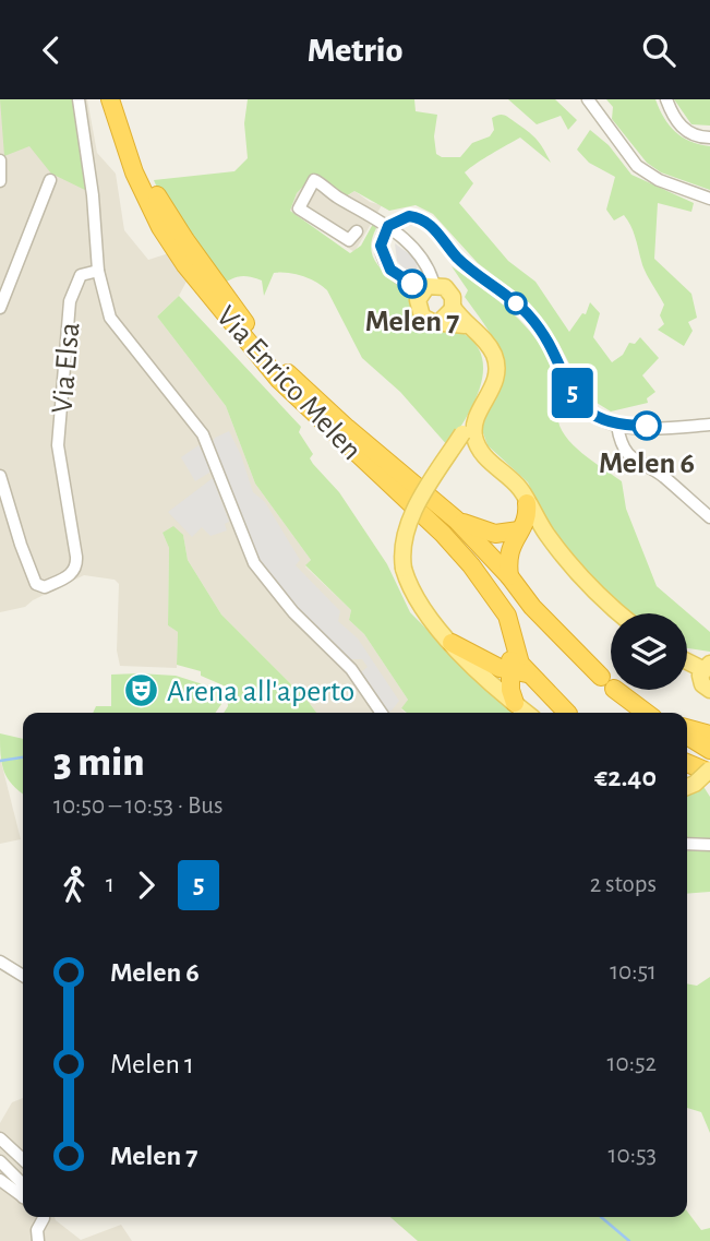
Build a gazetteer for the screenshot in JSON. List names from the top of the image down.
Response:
{
  "streets": {
    "highway": ["Via Enrico Melen"],
    "street": ["Via Elsa"]
  },
  "places": {
    "other": ["Melen 7", "Melen 6"],
    "theatre": ["Arena all'aperto"]
  },
  "lines": ["bus line 5"],
  "page": {
    "header": "Metrio",
    "on_map": "5",
    "heading": ["3 min", "10:50 – 10:53 · Bus", "€2.40"],
    "legs": ["1", "5", "2 stops"],
    "list": [
      {
        "name": "Melen 6",
        "value": "10:51"
      },
      {
        "name": "Melen 1",
        "value": "10:52"
      },
      {
        "name": "Melen 7",
        "value": "10:53"
      }
    ]
  }
}
